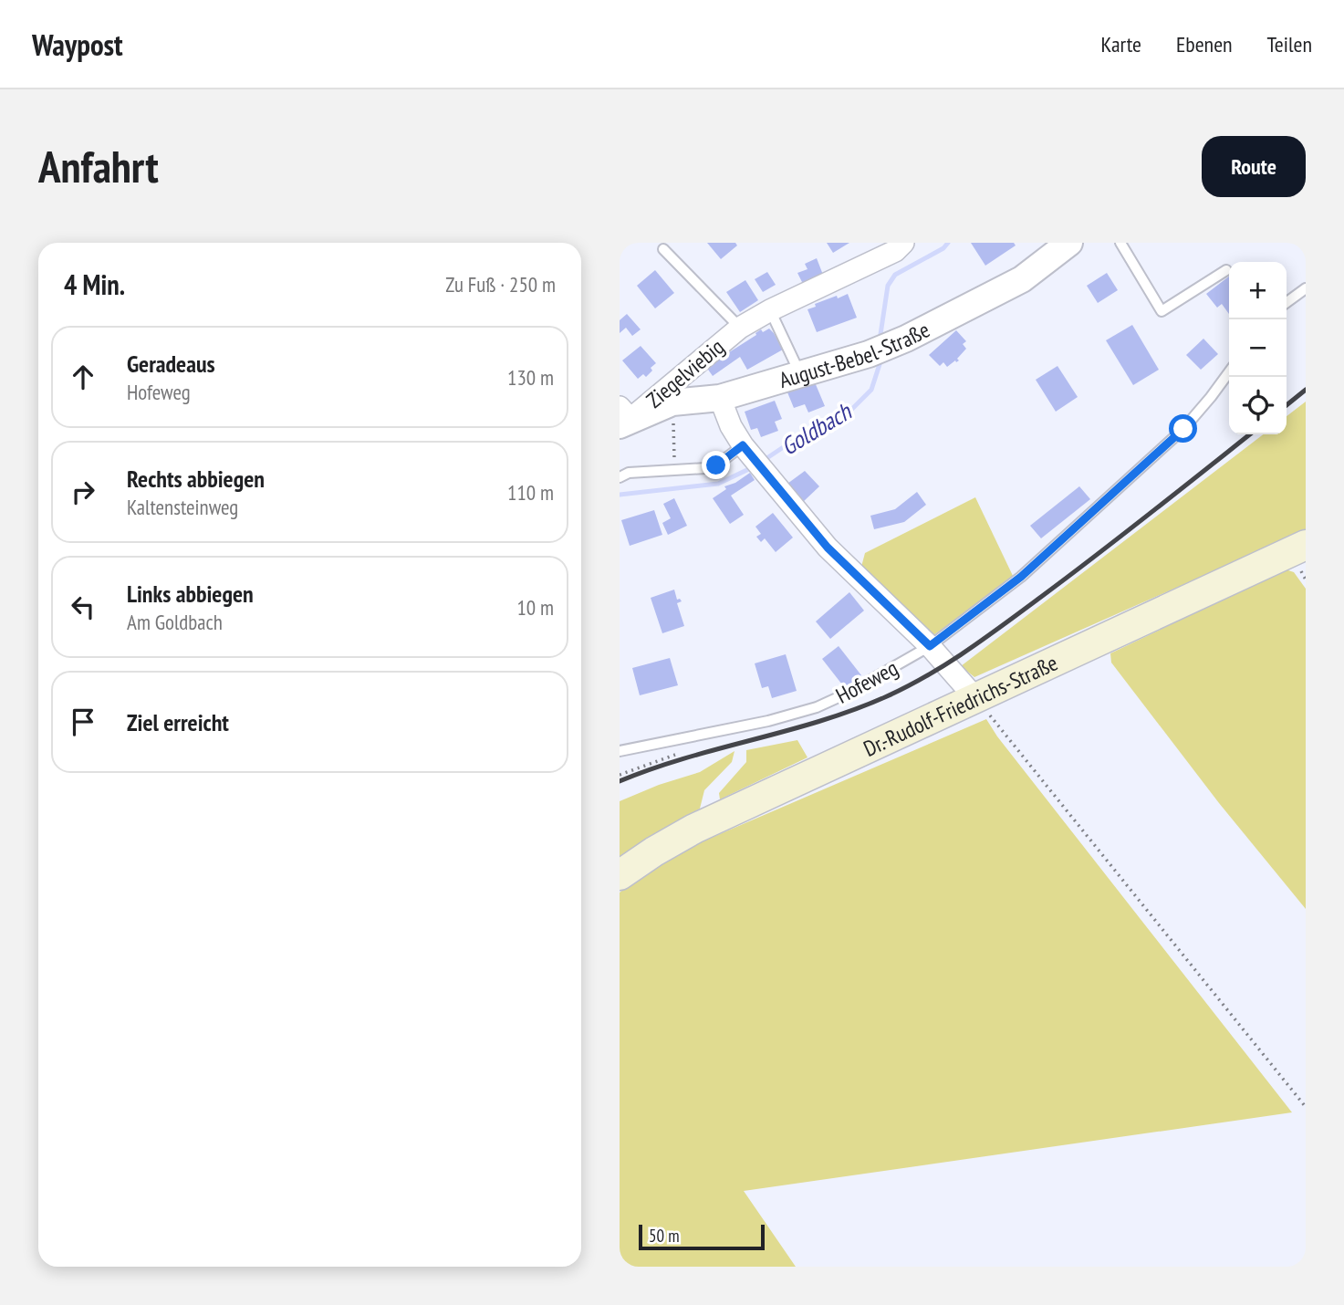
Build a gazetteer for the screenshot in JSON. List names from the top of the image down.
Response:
{
  "streets": {
    "main road": ["Dr.-Rudolf-Friedrichs-Straße"],
    "street": ["August-Bebel-Straße", "Ziegelviebig"],
    "lane": ["Hofeweg"]
  },
  "crossings": [
    ["August-Bebel-Straße", "Ziegelviebig"]
  ],
  "water": ["Goldbach"],
  "scale_bar": "50 m",
  "page": {
    "header": "Waypost",
    "nav": ["Karte", "Ebenen", "Teilen"],
    "buttons": "Route",
    "title": "Anfahrt",
    "heading": ["4 Min.", "Zu Fuß · 250 m"],
    "map_buttons": ["+", "−"],
    "list": [
      ["Geradeaus", "Hofeweg", "130 m"],
      ["Rechts abbiegen", "Kaltensteinweg", "110 m"],
      ["Links abbiegen", "Am Goldbach", "10 m"],
      "Ziel erreicht"
    ],
    "scale": "50 m"
  }
}
